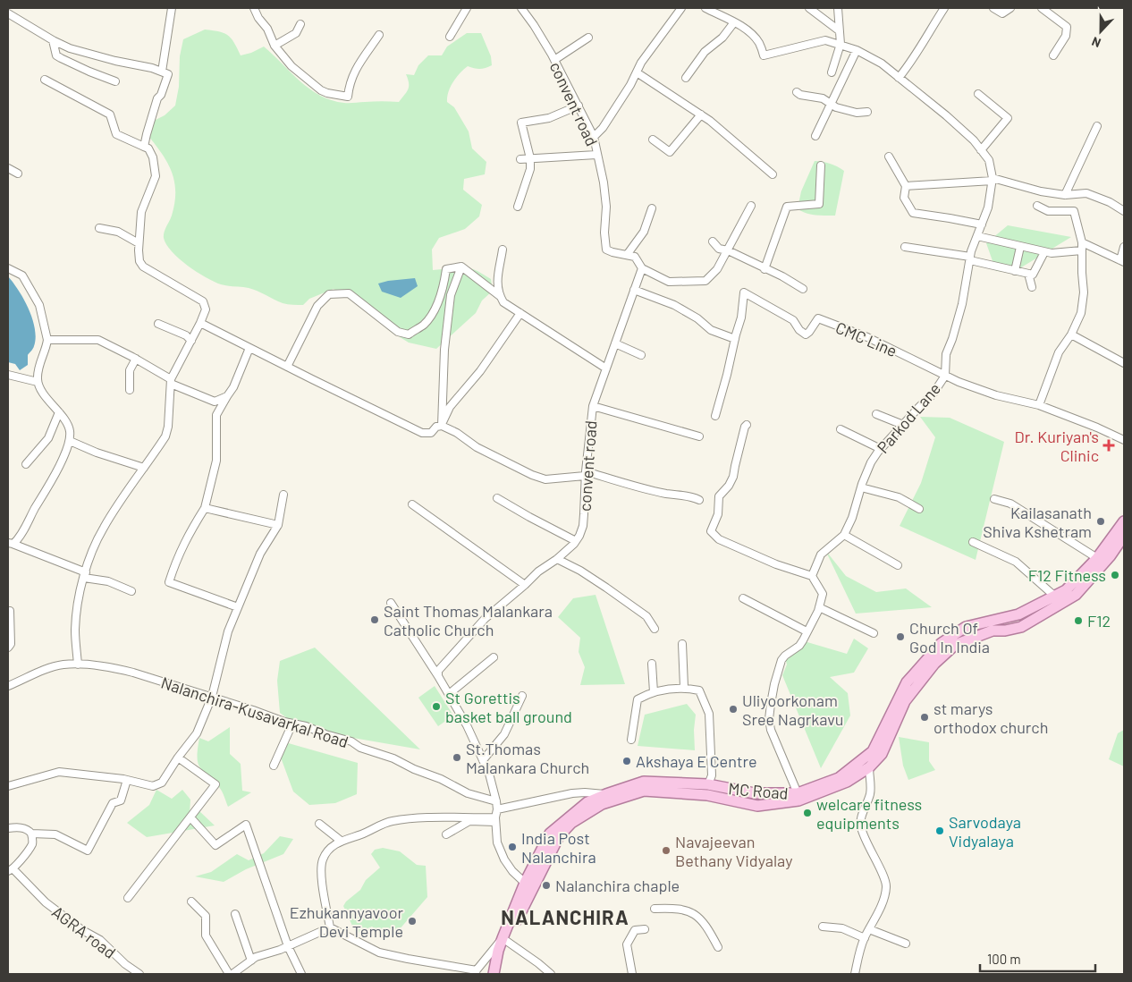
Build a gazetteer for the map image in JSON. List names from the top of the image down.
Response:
{
  "streets": {
    "main road": ["MC Road"],
    "street": [
      "convent road",
      "CMC Line",
      "Parkod Lane",
      "Nalanchira-Kusavarkal Road",
      "AGRA road"
    ]
  },
  "crossings": [
    ["CMC Line", "Parkod Lane"]
  ],
  "districts": ["NALANCHIRA"],
  "places": {
    "health": ["Dr. Kuriyan's Clinic"],
    "other": [
      "Kailasanath Shiva Kshetram",
      "F12 Fitness",
      "Saint Thomas Malankara Catholic Church",
      "F12",
      "Church Of God In India",
      "St Gorettis basket ball ground",
      "Uliyoorkonam Sree Nagrkavu",
      "st marys orthodox church",
      "St.Thomas Malankara Church",
      "Akshaya E Centre",
      "welcare fitness equipments",
      "Sarvodaya Vidyalaya",
      "India Post Nalanchira",
      "Navajeevan Bethany Vidyalay",
      "Nalanchira chaple",
      "Ezhukannyavoor Devi Temple"
    ]
  },
  "scale_bar": "100 m",
  "north": "bottom"
}
